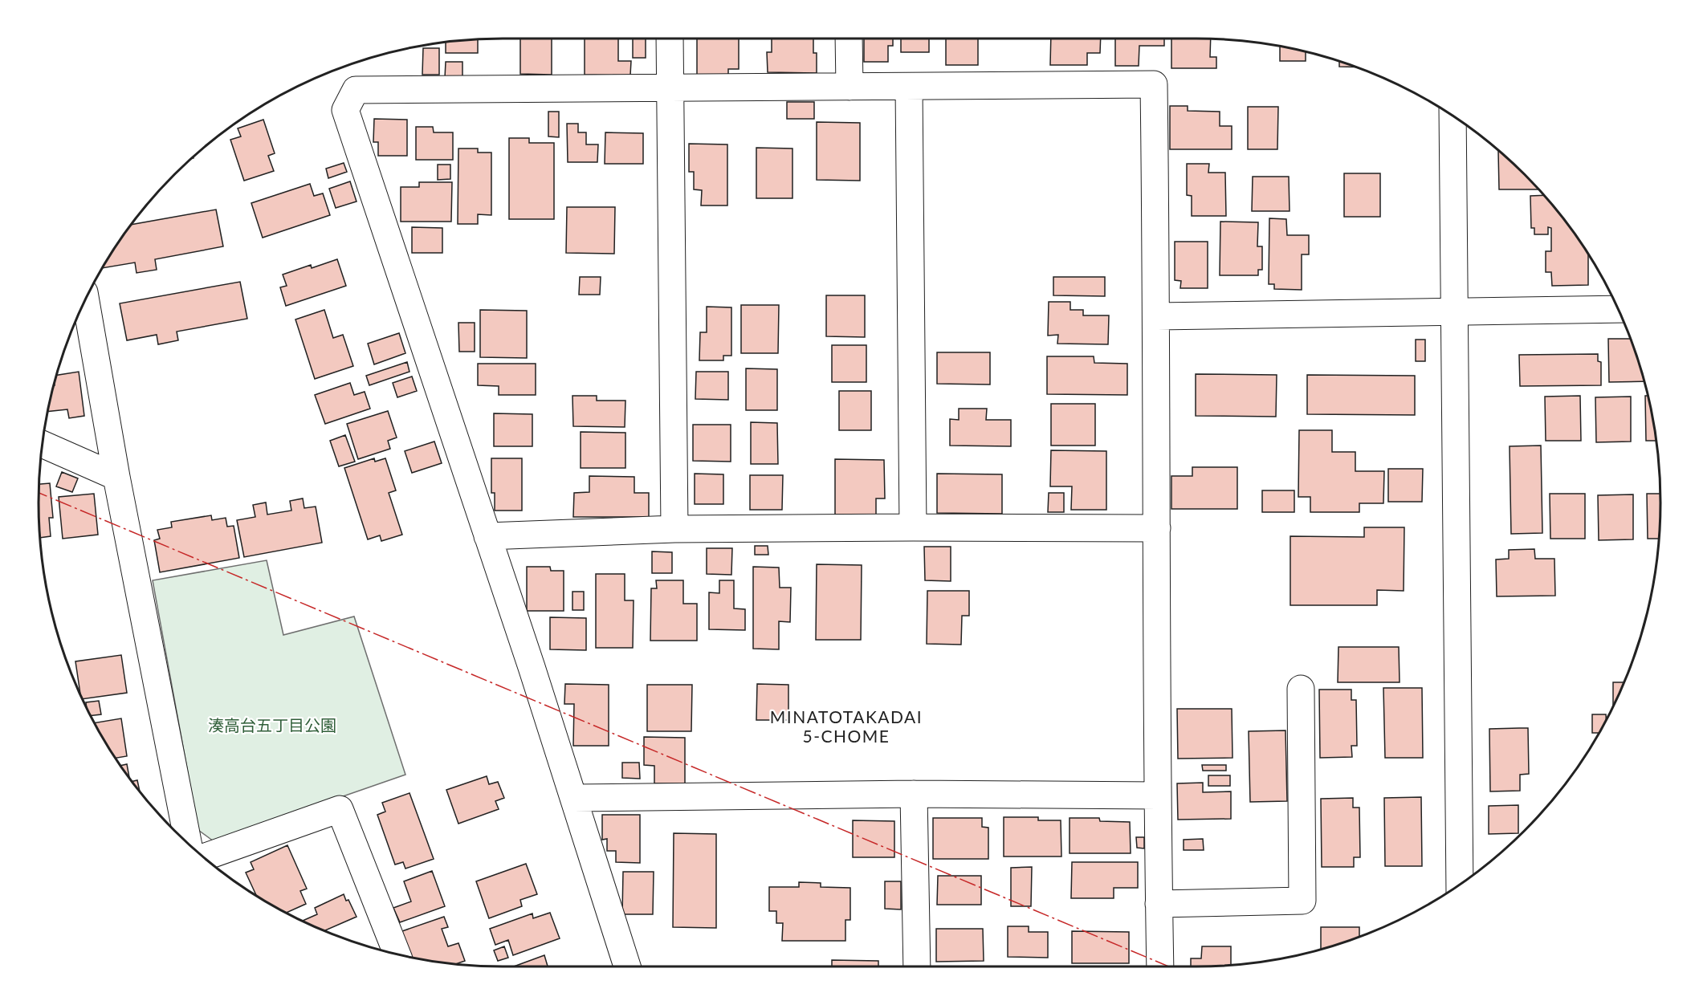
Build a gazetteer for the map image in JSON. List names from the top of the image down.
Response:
{
  "districts": ["MINATOTAKADAI 5-CHOME"],
  "parks": ["湊高台五丁目公園"]
}
